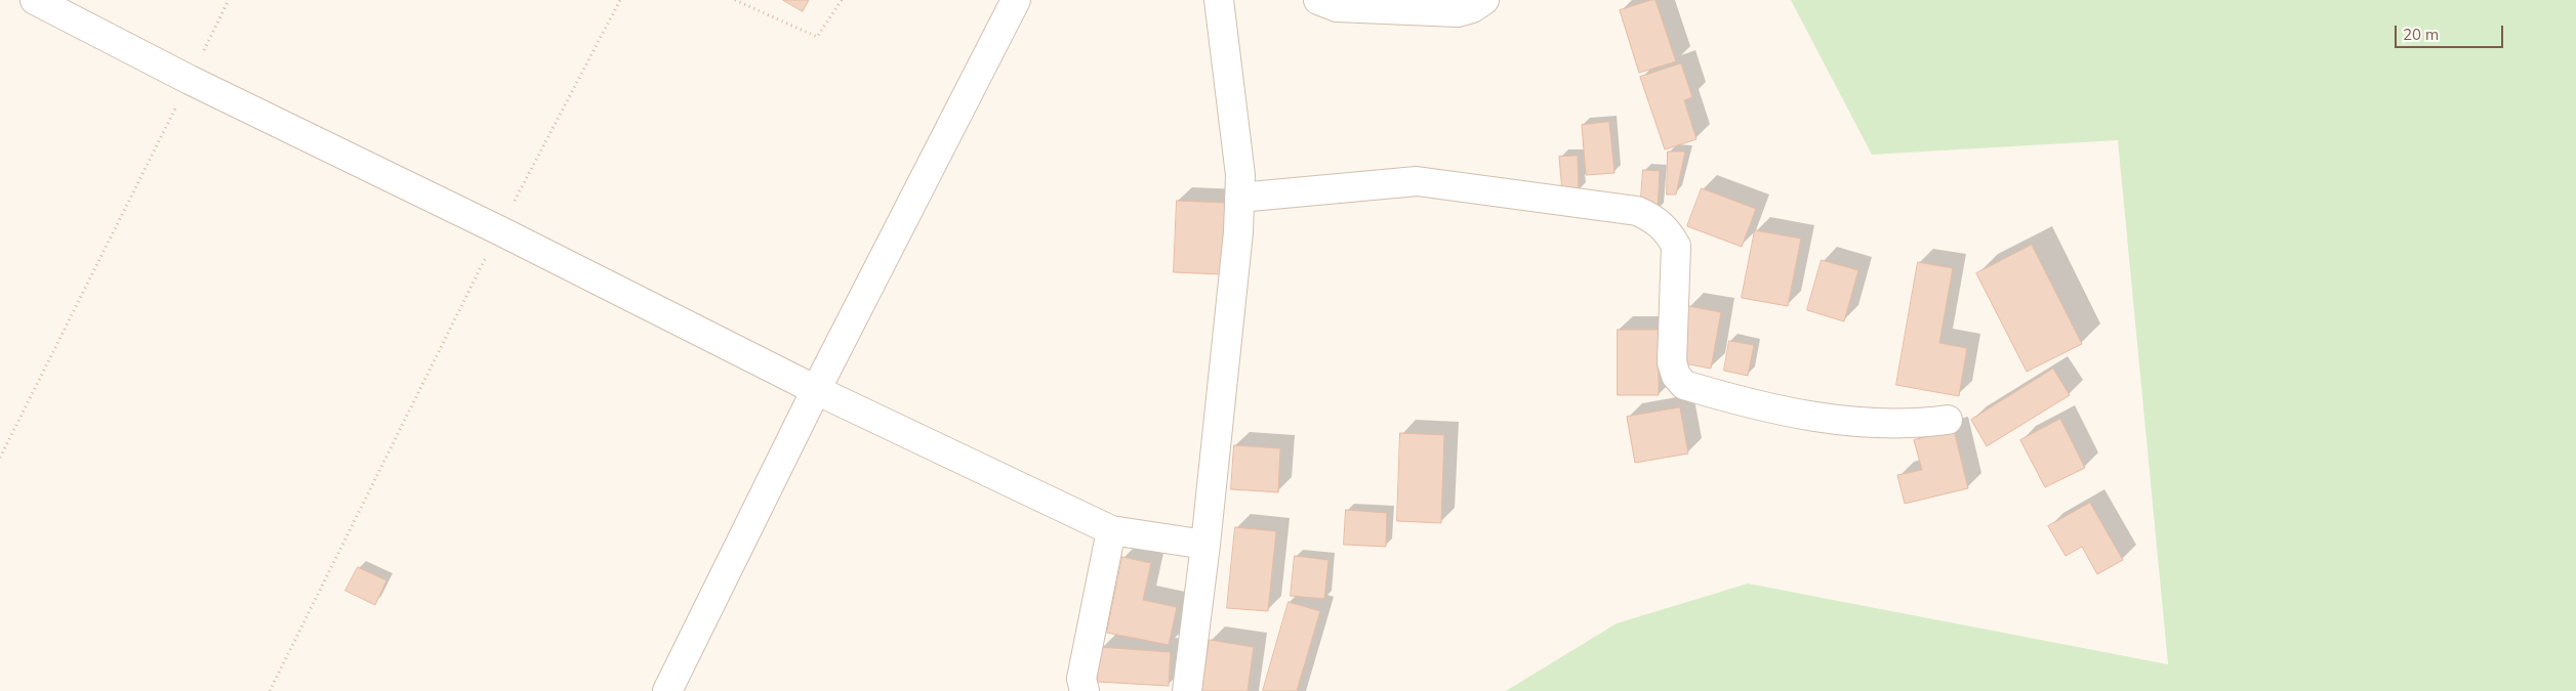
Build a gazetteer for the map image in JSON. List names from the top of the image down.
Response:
{
  "scale_bar": "20 m"
}
